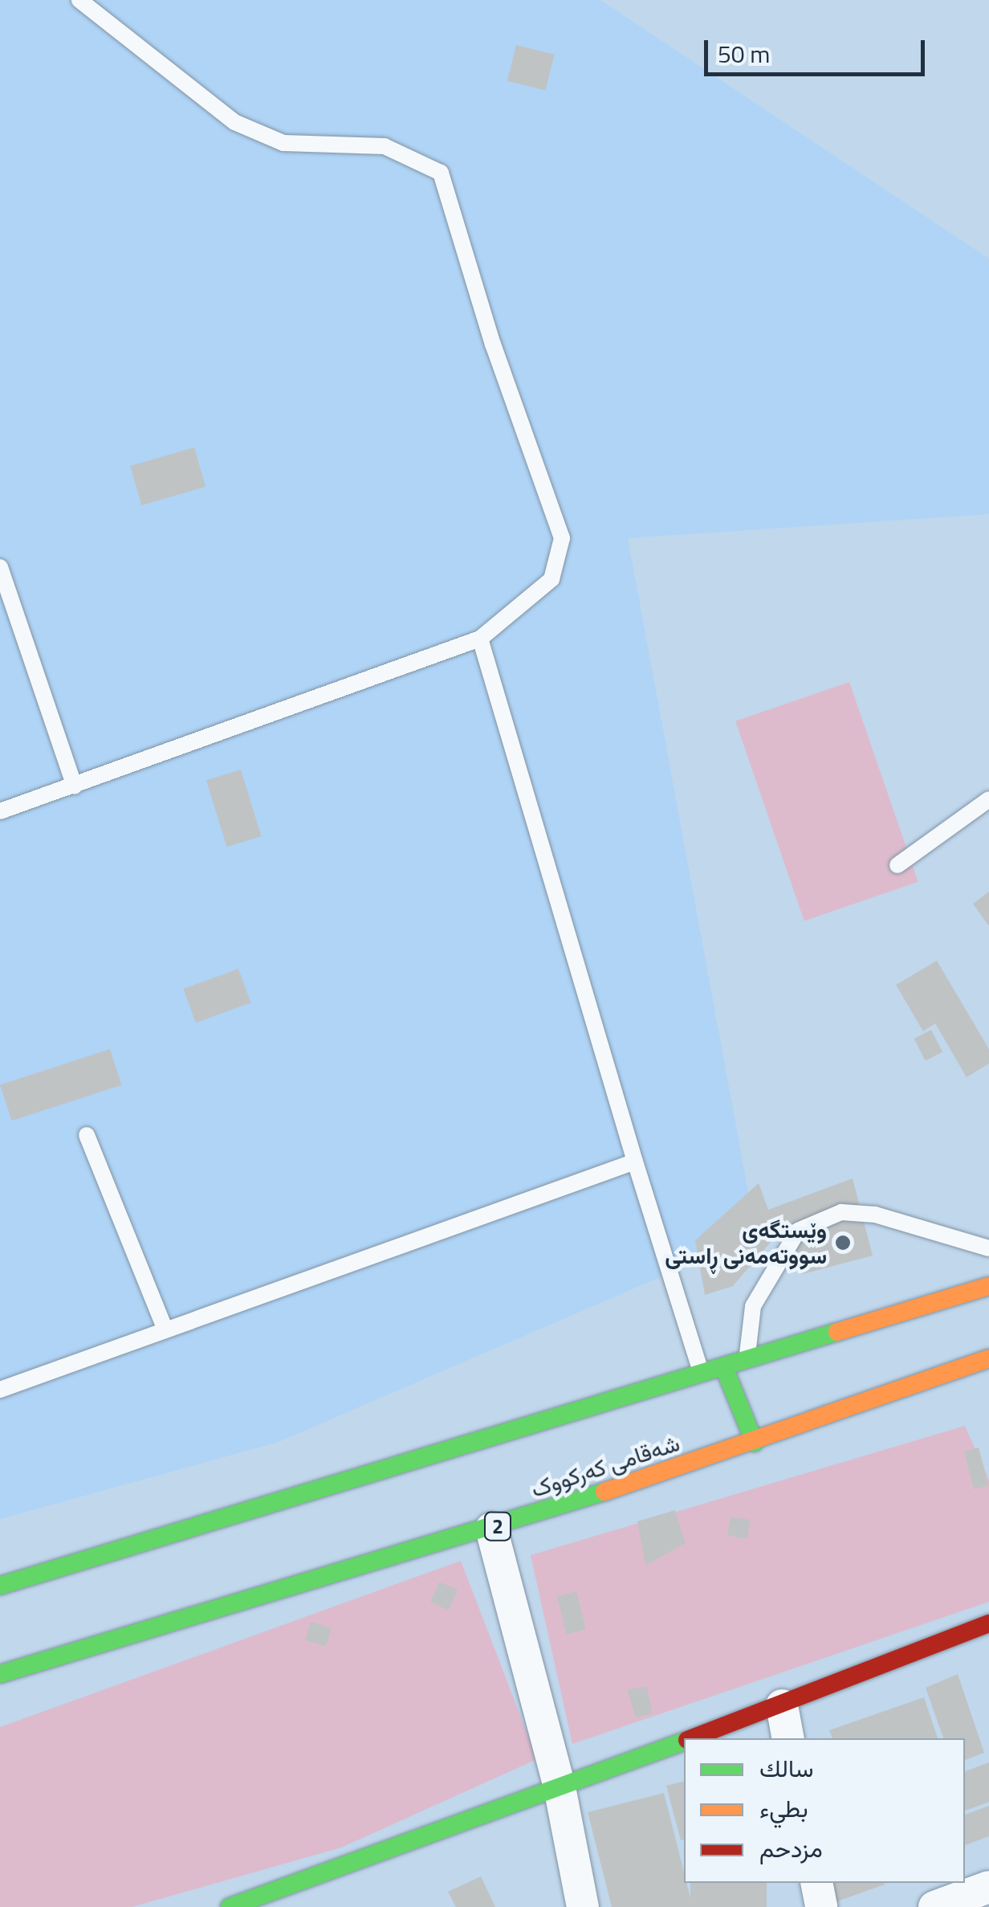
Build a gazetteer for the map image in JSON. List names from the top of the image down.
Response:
{
  "streets": {
    "main road": ["شەقامی کەرکووک", "2"]
  },
  "places": ["وێستگەی سووتەمەنی ڕاستی"],
  "legend": ["سالك", "بطيء", "مزدحم"],
  "scale_bar": "50 m"
}
